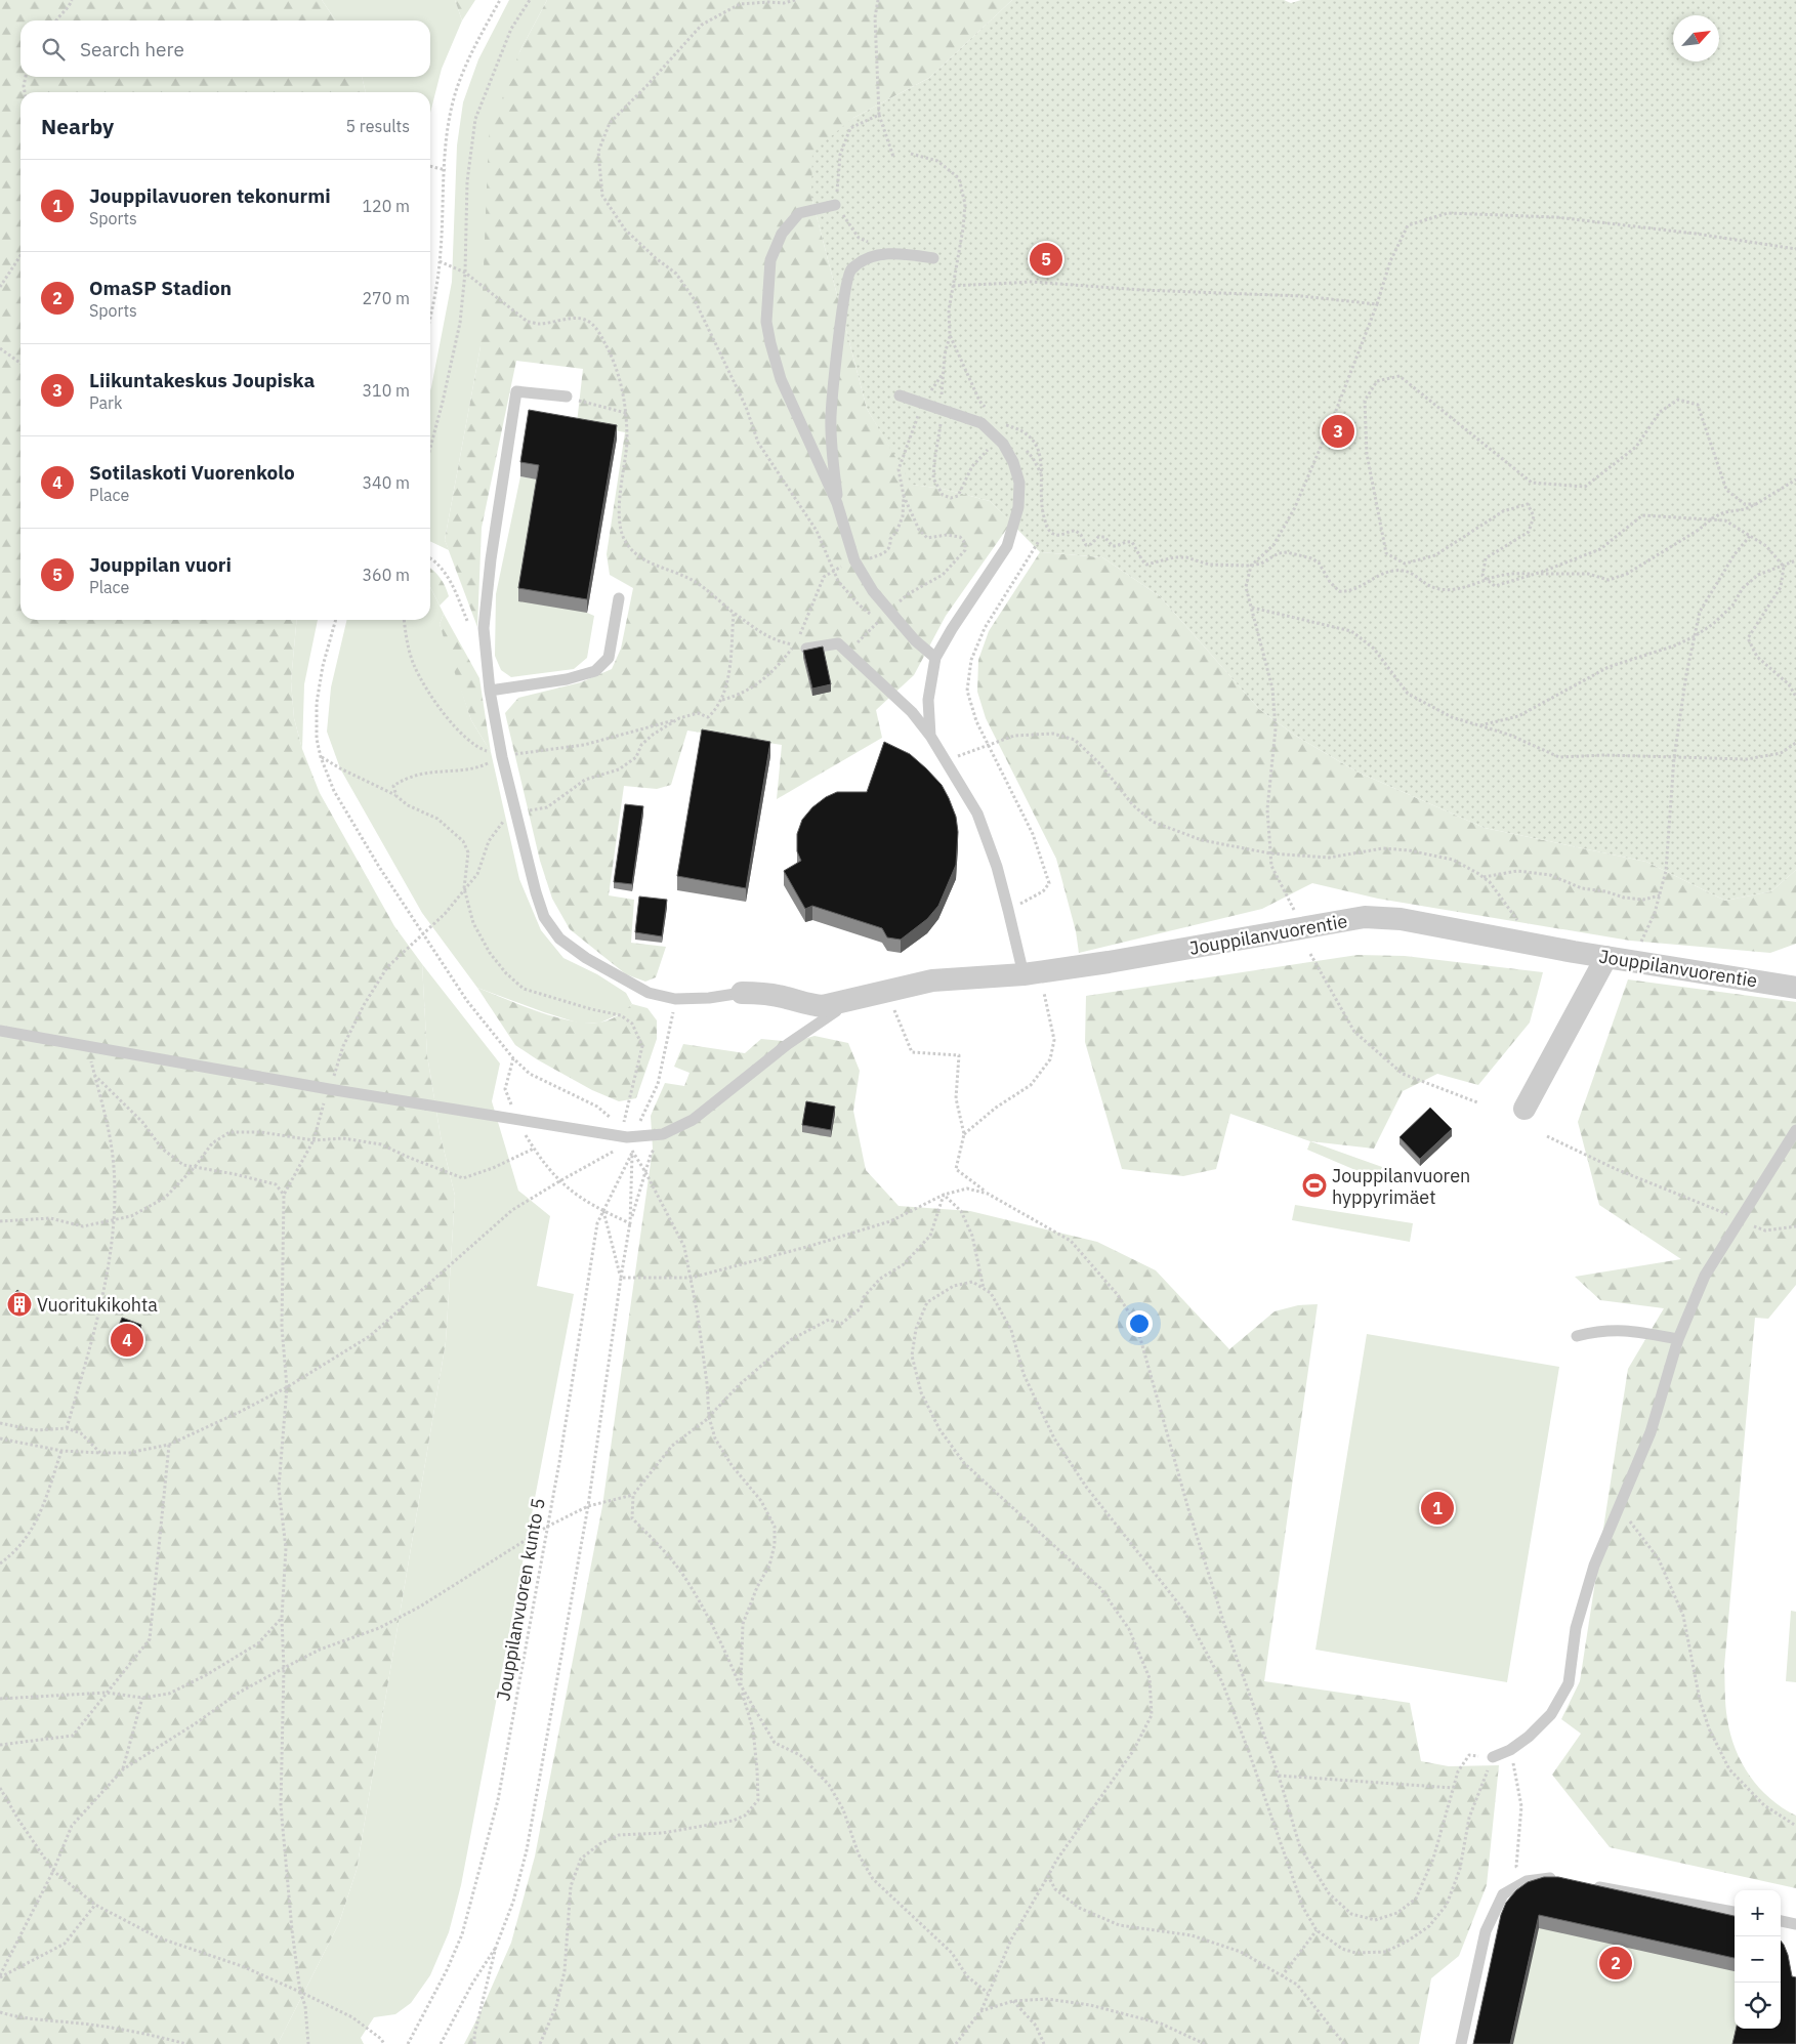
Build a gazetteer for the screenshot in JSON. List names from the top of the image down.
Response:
{
  "streets": {
    "street": ["Jouppilanvuorentie"],
    "path": ["Jouppilanvuoren kunto 5"]
  },
  "places": {
    "sports": ["Jouppilanvuoren hyppyrimäet"],
    "building": ["Vuoritukikohta"]
  },
  "north": "top right",
  "page": {
    "search": "Search here",
    "heading": ["Nearby", "5 results"],
    "list": [
      {
        "mark": "1",
        "name": "Jouppilavuoren tekonurmi",
        "note": "Sports",
        "value": "120 m"
      },
      {
        "mark": "2",
        "name": "OmaSP Stadion",
        "note": "Sports",
        "value": "270 m"
      },
      {
        "mark": "3",
        "name": "Liikuntakeskus Joupiska",
        "note": "Park",
        "value": "310 m"
      },
      {
        "mark": "4",
        "name": "Sotilaskoti Vuorenkolo",
        "note": "Place",
        "value": "340 m"
      },
      {
        "mark": "5",
        "name": "Jouppilan vuori",
        "note": "Place",
        "value": "360 m"
      }
    ],
    "pins": [
      "5",
      "3",
      "4",
      "1",
      "2"
    ],
    "map_buttons": ["+", "−"]
  }
}
